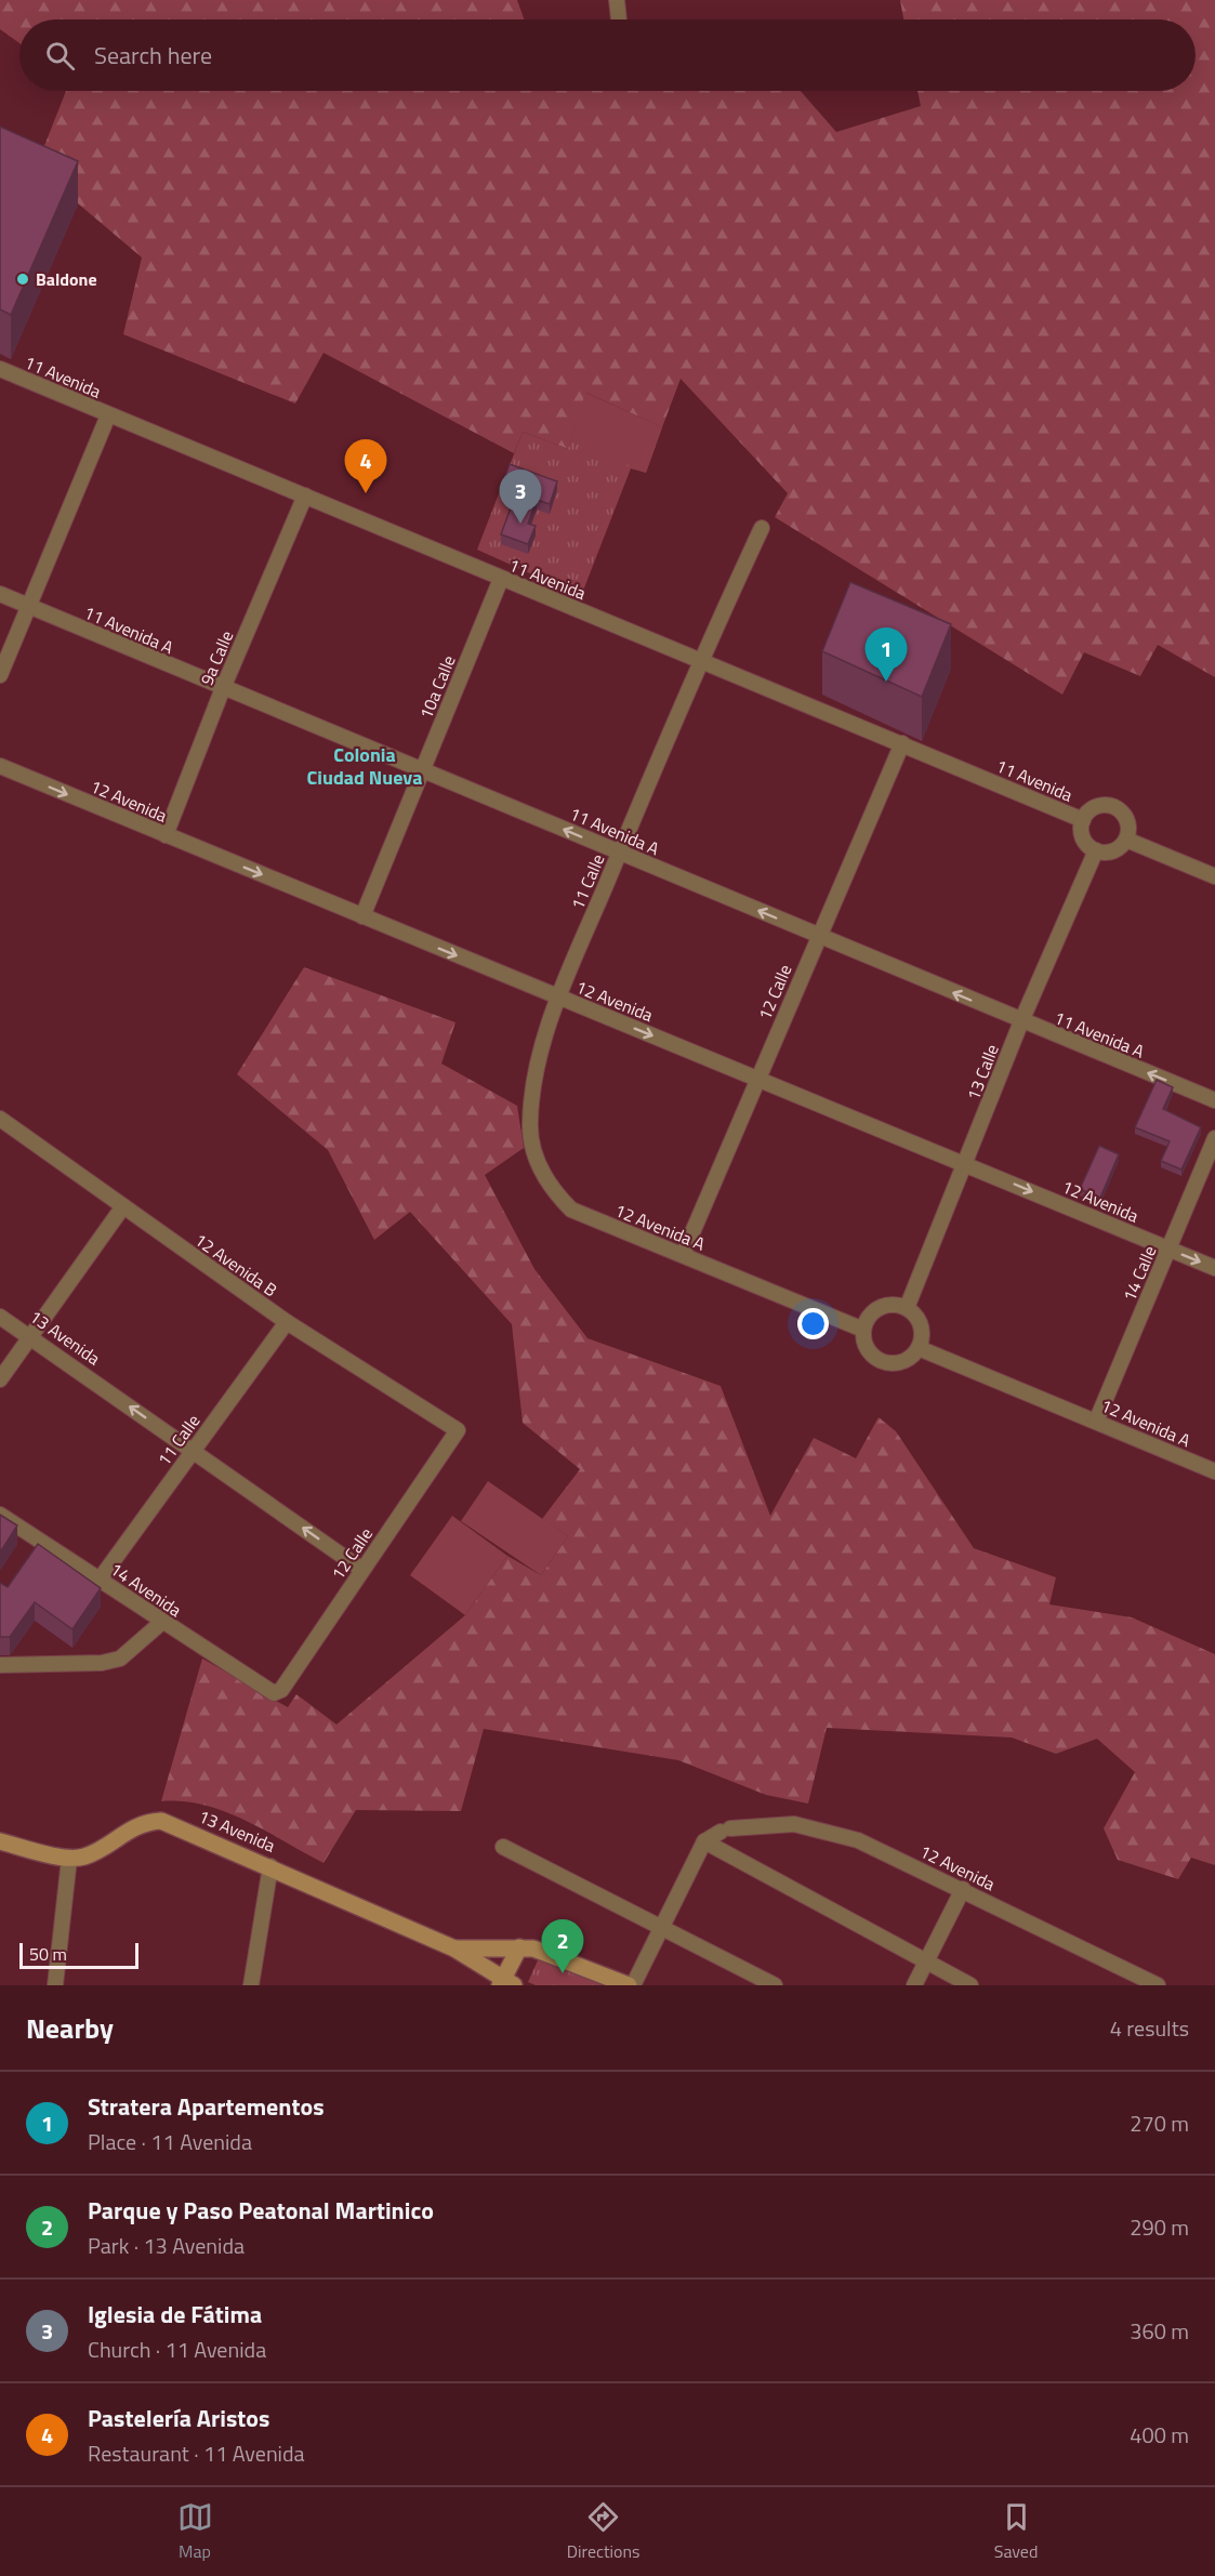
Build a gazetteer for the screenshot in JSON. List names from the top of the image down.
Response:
{
  "streets": {
    "street": [
      "11 Avenida",
      "11 Avenida A",
      "9a Calle",
      "10a Calle",
      "12 Avenida",
      "11 Calle",
      "12 Calle",
      "13 Calle",
      "12 Avenida A",
      "12 Avenida B",
      "14 Calle",
      "13 Avenida",
      "14 Avenida"
    ]
  },
  "crossings": [
    ["11 Avenida", "9a Calle"],
    ["11 Avenida", "10a Calle"],
    ["11 Avenida", "11 Calle"],
    ["11 Avenida", "12 Calle"],
    ["11 Avenida", "13 Calle"],
    ["11 Avenida A", "9a Calle"],
    ["11 Avenida A", "10a Calle"],
    ["11 Avenida A", "11 Calle"],
    ["11 Avenida A", "12 Calle"],
    ["11 Avenida A", "13 Calle"],
    ["9a Calle", "12 Avenida"],
    ["10a Calle", "12 Avenida"],
    ["12 Avenida", "11 Calle"],
    ["12 Avenida", "12 Calle"],
    ["12 Avenida", "13 Calle"],
    ["12 Avenida", "14 Calle"],
    ["11 Calle", "12 Avenida A"],
    ["11 Calle", "12 Avenida B"],
    ["11 Calle", "13 Avenida"],
    ["11 Calle", "14 Avenida"],
    ["12 Calle", "12 Avenida A"],
    ["12 Calle", "12 Avenida B"],
    ["12 Calle", "13 Avenida"],
    ["12 Calle", "14 Avenida"],
    ["13 Calle", "12 Avenida A"],
    ["12 Avenida A", "14 Calle"]
  ],
  "one_way": ["11 Avenida A", "12 Avenida", "13 Avenida"],
  "districts": ["Colonia Ciudad Nueva"],
  "places": ["Baldone"],
  "scale_bar": "50 m",
  "page": {
    "search": "Search here",
    "pins": [
      "4",
      "3",
      "1",
      "2"
    ],
    "scale": "50 m",
    "heading": ["Nearby", "4 results"],
    "list": [
      {
        "mark": "1",
        "name": "Stratera Apartementos",
        "note": "Place · 11 Avenida",
        "value": "270 m"
      },
      {
        "mark": "2",
        "name": "Parque y Paso Peatonal Martinico",
        "note": "Park · 13 Avenida",
        "value": "290 m"
      },
      {
        "mark": "3",
        "name": "Iglesia de Fátima",
        "note": "Church · 11 Avenida",
        "value": "360 m"
      },
      {
        "mark": "4",
        "name": "Pastelería Aristos",
        "note": "Restaurant · 11 Avenida",
        "value": "400 m"
      }
    ],
    "nav": ["Map", "Directions", "Saved"]
  }
}
